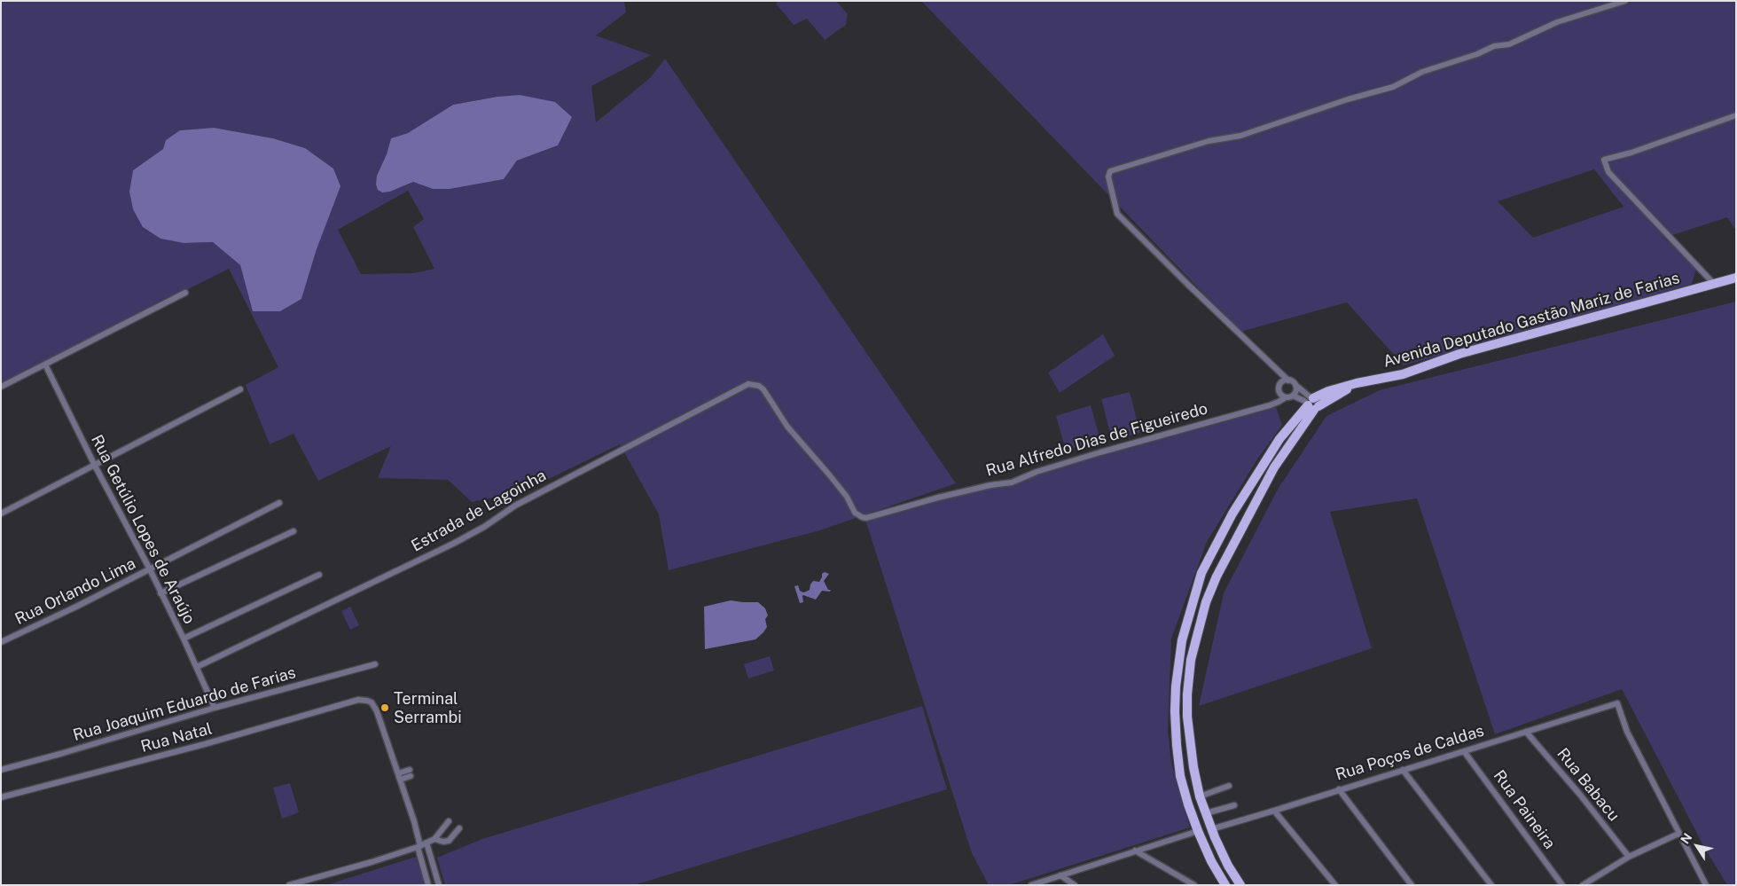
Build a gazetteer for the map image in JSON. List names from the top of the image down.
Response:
{
  "streets": {
    "main road": ["Avenida Deputado Gastão Mariz de Farias"],
    "street": [
      "Rua Alfredo Dias de Figueiredo",
      "Estrada de Lagoinha",
      "Rua Getúlio Lopes de Araújo",
      "Rua Orlando Lima",
      "Rua Joaquim Eduardo de Farias",
      "Rua Natal",
      "Rua Poços de Caldas",
      "Rua Babacu",
      "Rua Paineira"
    ]
  },
  "crossings": [
    ["Rua Alfredo Dias de Figueiredo", "Estrada de Lagoinha"],
    ["Estrada de Lagoinha", "Rua Getúlio Lopes de Araújo"],
    ["Rua Getúlio Lopes de Araújo", "Rua Orlando Lima"],
    ["Rua Getúlio Lopes de Araújo", "Rua Joaquim Eduardo de Farias"],
    ["Rua Poços de Caldas", "Rua Babacu"],
    ["Rua Poços de Caldas", "Rua Paineira"]
  ],
  "places": ["Terminal Serrambi"],
  "north": "top left"
}
